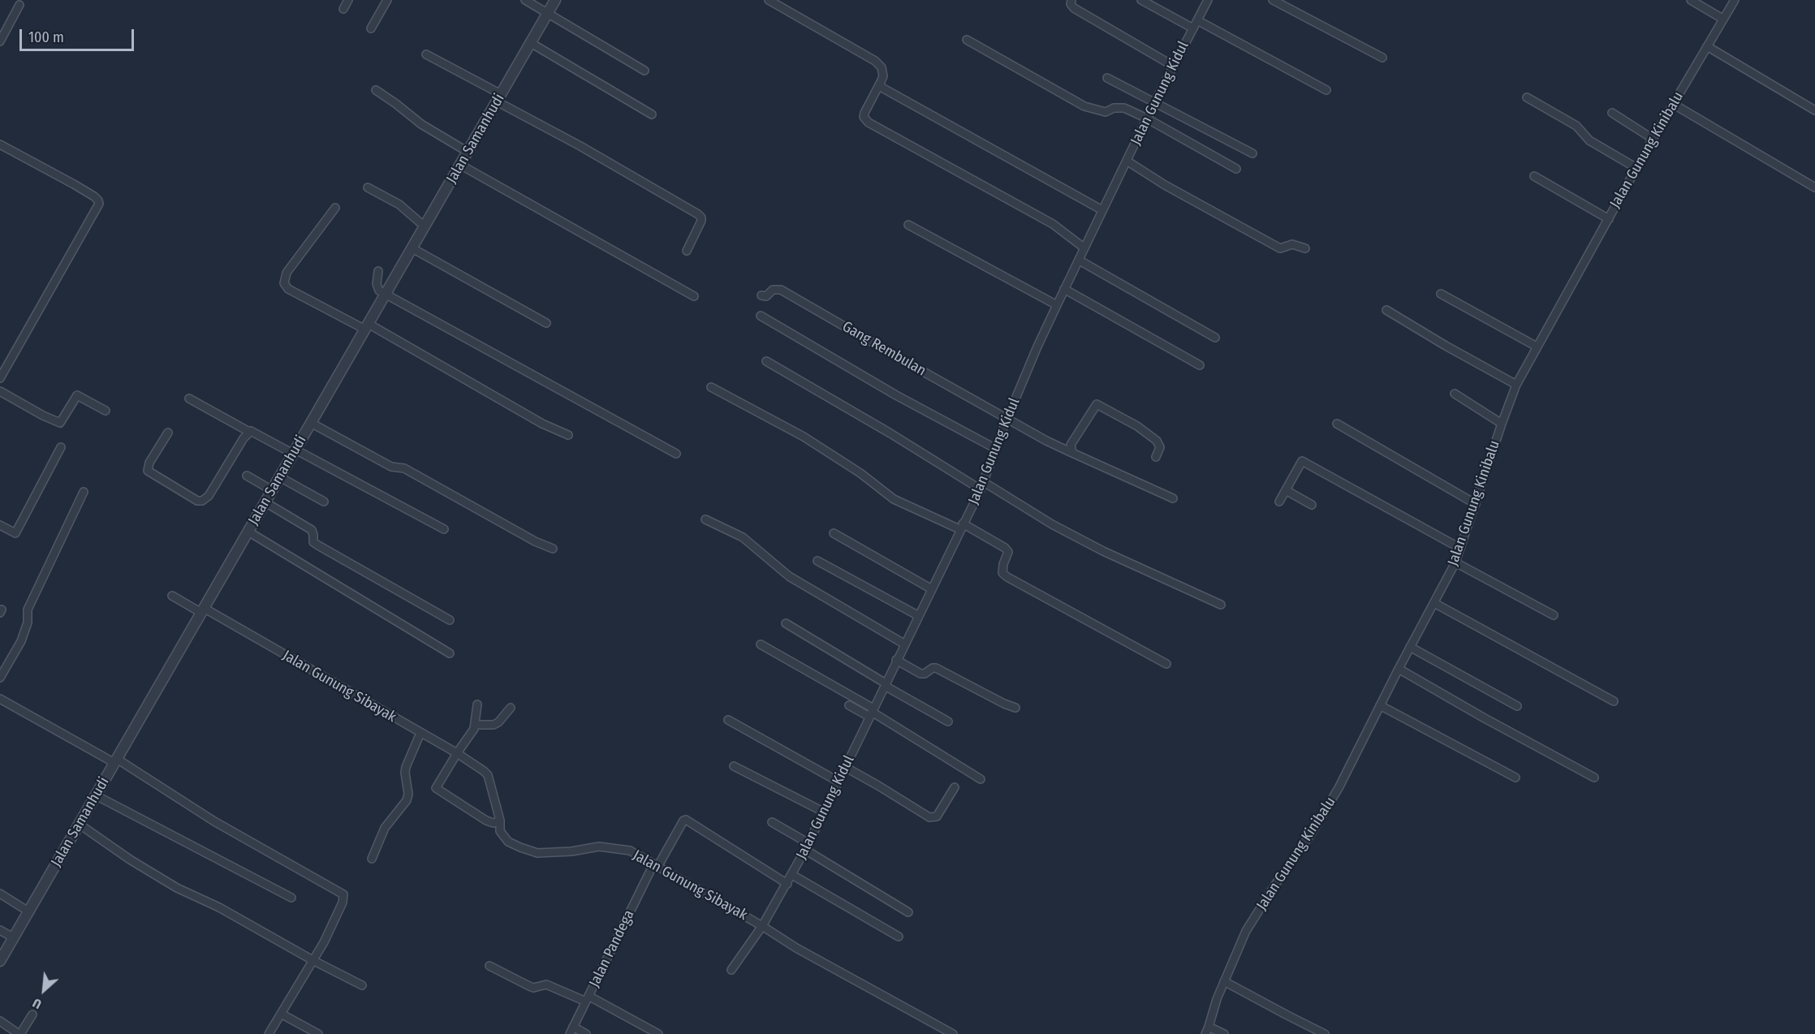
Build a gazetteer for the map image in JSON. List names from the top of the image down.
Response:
{
  "streets": {
    "street": [
      "Jalan Gunung Kidul",
      "Jalan Samanhudi",
      "Jalan Gunung Kinibalu",
      "Gang Rembulan",
      "Jalan Gunung Sibayak",
      "Jalan Pandega"
    ]
  },
  "crossings": [
    ["Jalan Gunung Kidul", "Gang Rembulan"],
    ["Jalan Gunung Kidul", "Jalan Gunung Sibayak"],
    ["Jalan Gunung Kidul", "Jalan Pandega"],
    ["Jalan Samanhudi", "Jalan Gunung Sibayak"],
    ["Jalan Gunung Sibayak", "Jalan Pandega"]
  ],
  "scale_bar": "100 m",
  "north": "bottom left"
}
